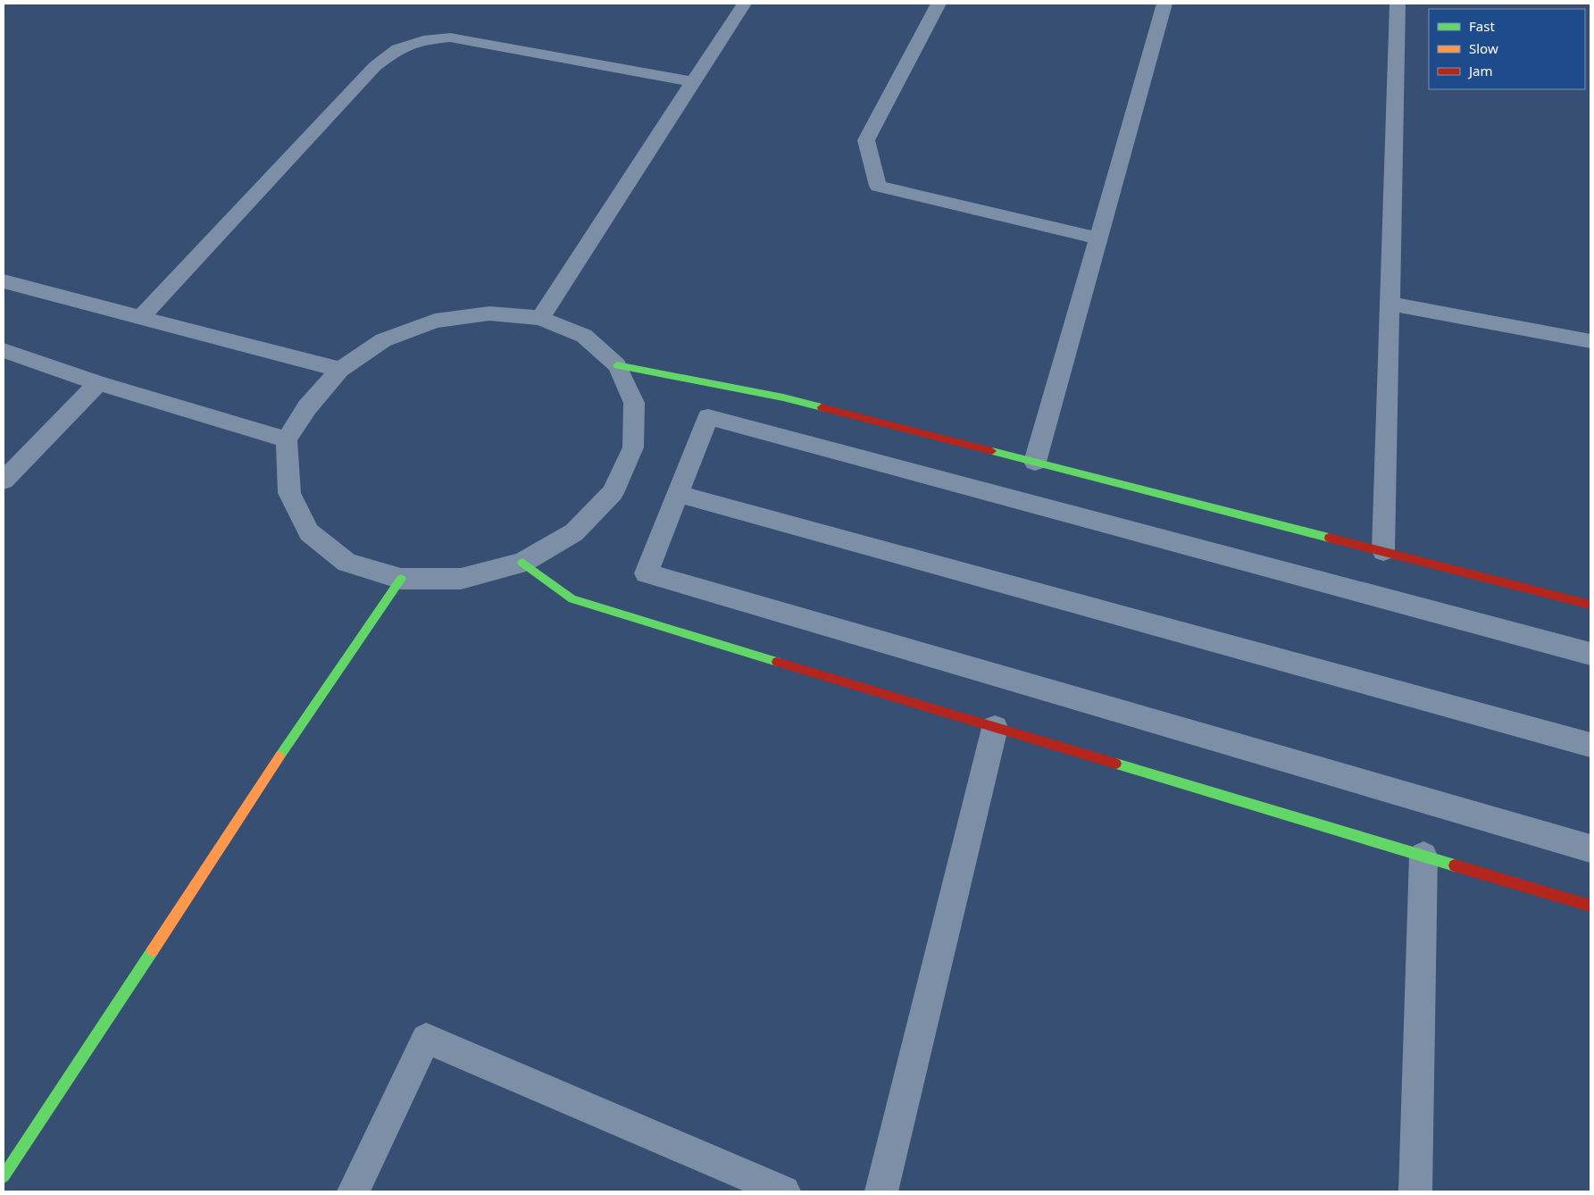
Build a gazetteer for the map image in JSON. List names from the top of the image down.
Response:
{
  "legend": ["Fast", "Slow", "Jam"]
}
